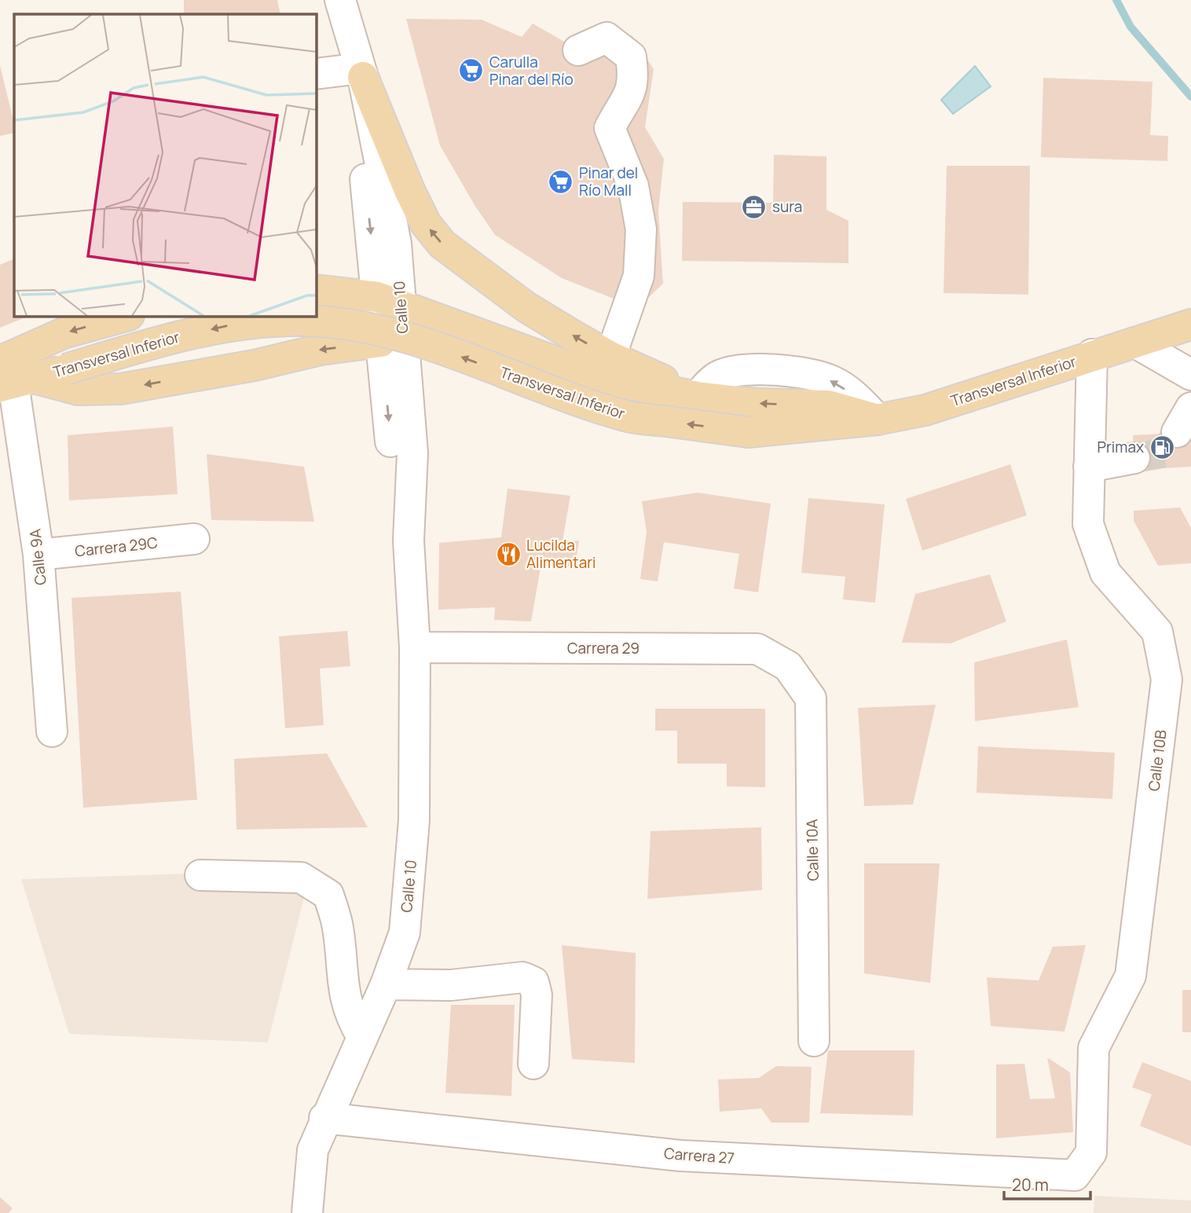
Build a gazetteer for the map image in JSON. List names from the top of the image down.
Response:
{
  "streets": {
    "main road": ["Transversal Inferior"],
    "street": [
      "Calle 10",
      "Carrera 29C",
      "Calle 9A",
      "Carrera 29",
      "Calle 10B",
      "Calle 10A",
      "Carrera 27"
    ]
  },
  "crossings": [
    ["Calle 10", "Carrera 29"],
    ["Calle 10", "Carrera 27"],
    ["Transversal Inferior", "Calle 9A"],
    ["Transversal Inferior", "Calle 10B"],
    ["Carrera 29C", "Calle 9A"],
    ["Carrera 29", "Calle 10A"],
    ["Calle 10B", "Carrera 27"]
  ],
  "places": {
    "supermarket": ["Carulla Pinar del Río", "Pinar del Río Mall"],
    "office": ["sura"],
    "fuel station": ["Primax"],
    "restaurant": ["Lucilda Alimentari"]
  },
  "scale_bar": "20 m"
}
